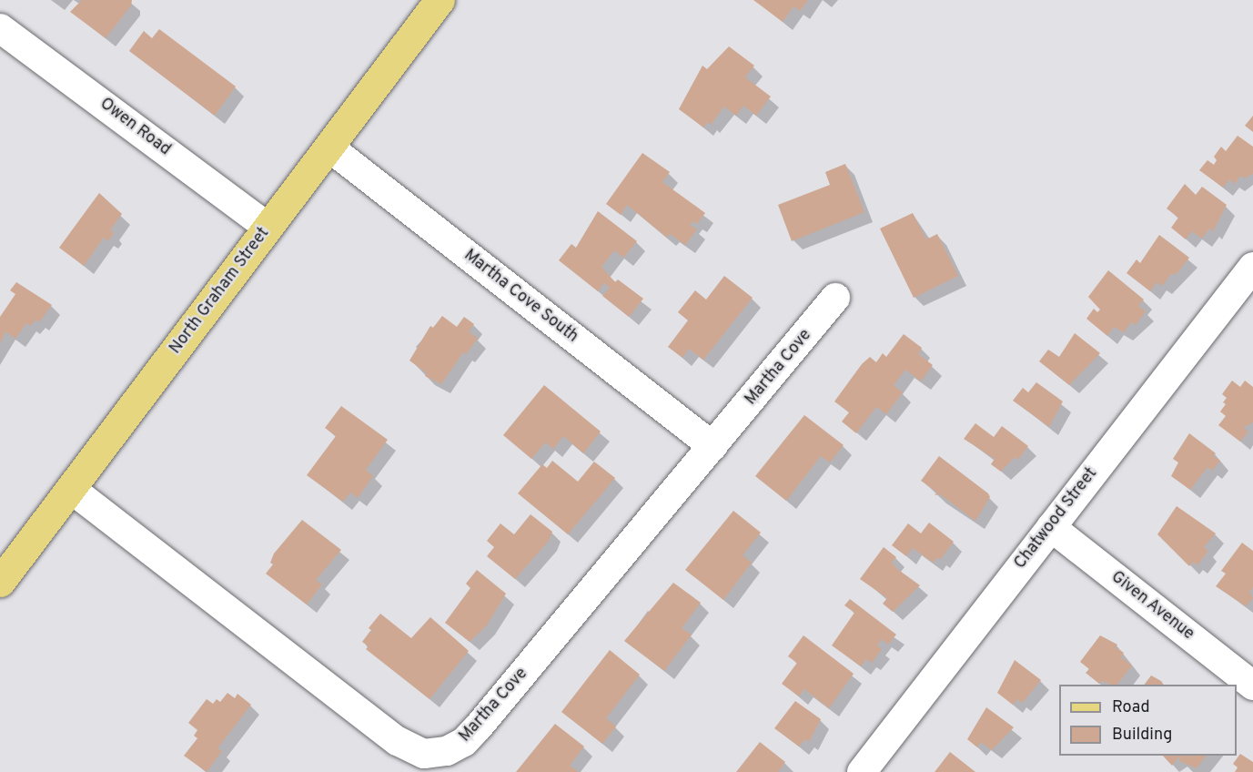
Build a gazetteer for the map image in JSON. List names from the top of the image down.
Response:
{
  "streets": {
    "main road": ["North Graham Street"],
    "street": [
      "Owen Road",
      "Martha Cove South",
      "Martha Cove",
      "Chatwood Street",
      "Given Avenue"
    ]
  },
  "crossings": [
    ["Owen Road", "North Graham Street"],
    ["North Graham Street", "Martha Cove South"],
    ["North Graham Street", "Martha Cove"],
    ["Martha Cove South", "Martha Cove"],
    ["Chatwood Street", "Given Avenue"]
  ],
  "legend": ["Road", "Building"]
}
